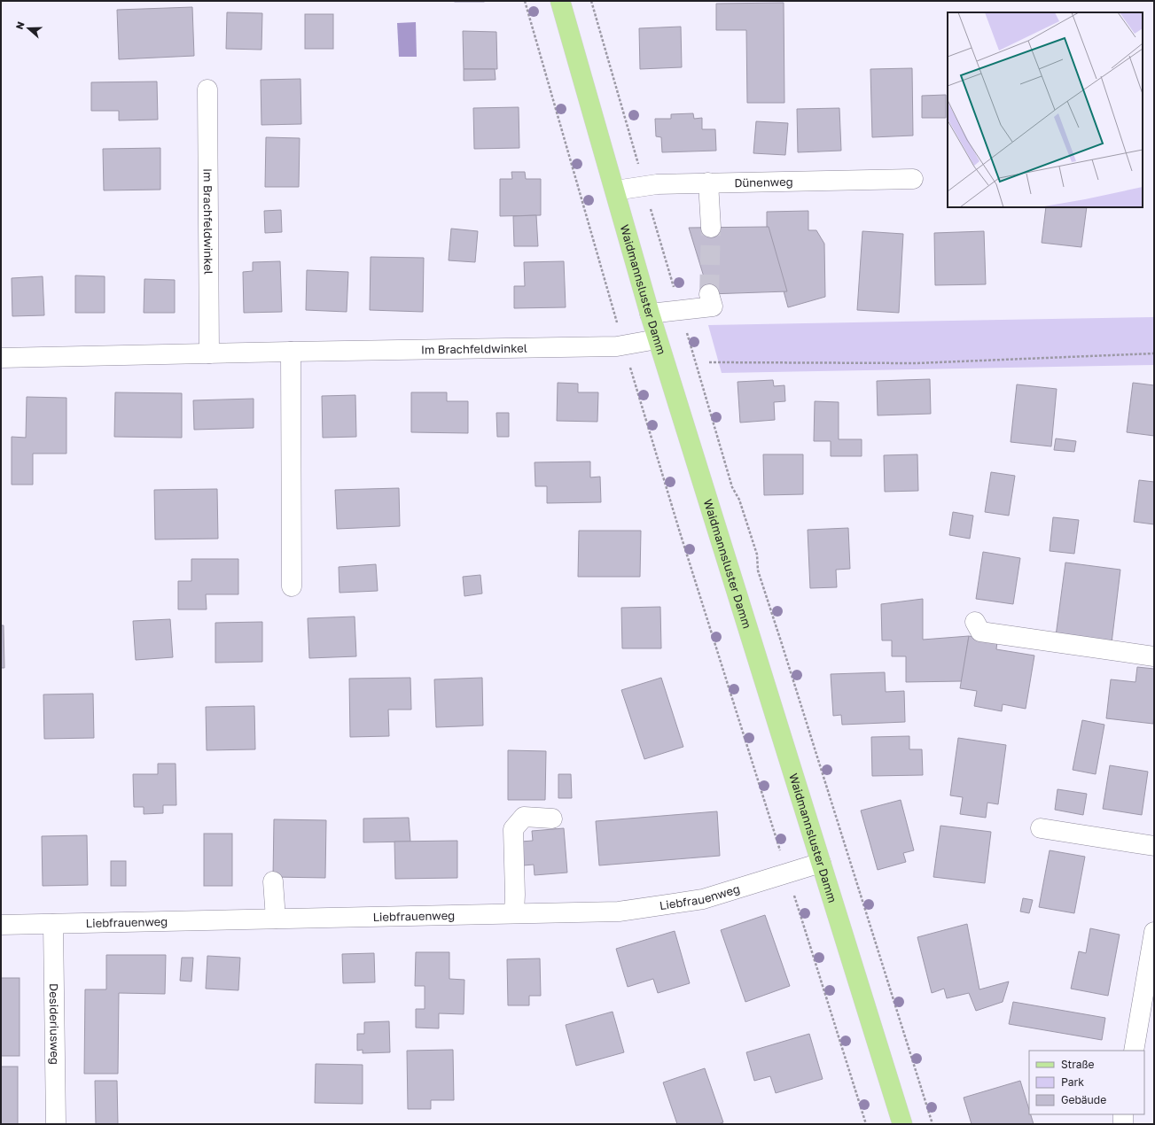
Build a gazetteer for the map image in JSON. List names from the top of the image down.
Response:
{
  "streets": {
    "main road": ["Waidmannsluster Damm"],
    "street": [
      "Dünenweg",
      "Im Brachfeldwinkel",
      "Liebfrauenweg",
      "Desideriusweg"
    ]
  },
  "crossings": [
    ["Dünenweg", "Waidmannsluster Damm"],
    ["Im Brachfeldwinkel", "Waidmannsluster Damm"],
    ["Waidmannsluster Damm", "Liebfrauenweg"],
    ["Liebfrauenweg", "Desideriusweg"]
  ],
  "legend": ["Straße", "Park", "Gebäude"],
  "north": "left"
}
